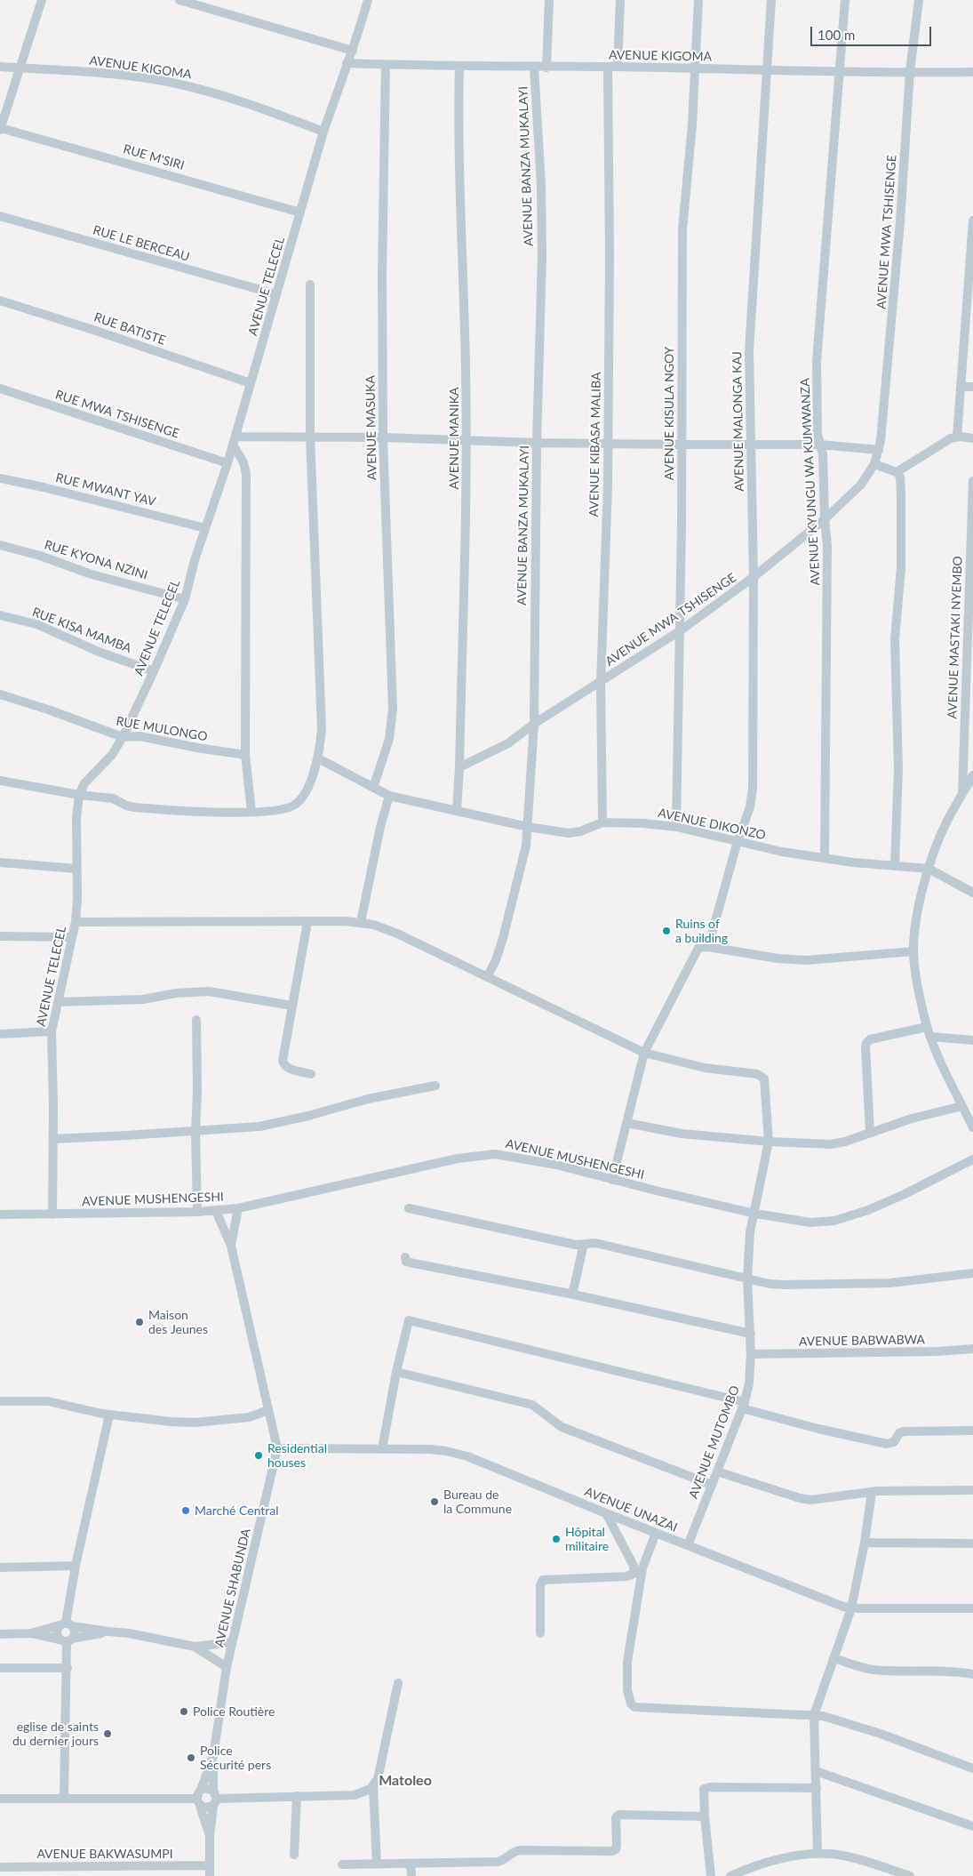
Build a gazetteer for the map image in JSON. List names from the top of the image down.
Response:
{
  "streets": {
    "street": [
      "AVENUE KIGOMA",
      "RUE M'SIRI",
      "AVENUE BANZA MUKALAYI",
      "AVENUE MWA TSHISENGE",
      "RUE LE BERCEAU",
      "AVENUE TELECEL",
      "RUE BATISTE",
      "AVENUE KISULA NGOY",
      "RUE MWA TSHISENGE",
      "AVENUE MALONGA KAJ",
      "AVENUE MASUKA",
      "AVENUE MANIKA",
      "AVENUE KIBASA MALIBA",
      "AVENUE KYUNGU WA KUMWANZA",
      "RUE MWANT YAV",
      "RUE KYONA NZINI",
      "RUE KISA MAMBA",
      "AVENUE MASTAKI NYEMBO",
      "RUE MULONGO",
      "AVENUE DIKONZO",
      "AVENUE MUSHENGESHI",
      "AVENUE BABWABWA",
      "AVENUE MUTOMBO",
      "AVENUE UNAZAI",
      "AVENUE SHABUNDA",
      "AVENUE BAKWASUMPI"
    ]
  },
  "crossings": [
    ["AVENUE KIGOMA", "AVENUE BANZA MUKALAYI"],
    ["AVENUE KIGOMA", "AVENUE MWA TSHISENGE"],
    ["AVENUE KIGOMA", "AVENUE TELECEL"],
    ["AVENUE KIGOMA", "AVENUE KISULA NGOY"],
    ["AVENUE KIGOMA", "AVENUE MALONGA KAJ"],
    ["AVENUE KIGOMA", "AVENUE MASUKA"],
    ["AVENUE KIGOMA", "AVENUE MANIKA"],
    ["AVENUE KIGOMA", "AVENUE KIBASA MALIBA"],
    ["AVENUE KIGOMA", "AVENUE KYUNGU WA KUMWANZA"],
    ["RUE M'SIRI", "AVENUE TELECEL"],
    ["AVENUE BANZA MUKALAYI", "AVENUE MWA TSHISENGE"],
    ["AVENUE BANZA MUKALAYI", "AVENUE DIKONZO"],
    ["AVENUE MWA TSHISENGE", "AVENUE KISULA NGOY"],
    ["AVENUE MWA TSHISENGE", "AVENUE MALONGA KAJ"],
    ["AVENUE MWA TSHISENGE", "AVENUE MANIKA"],
    ["AVENUE MWA TSHISENGE", "AVENUE KIBASA MALIBA"],
    ["AVENUE MWA TSHISENGE", "AVENUE KYUNGU WA KUMWANZA"],
    ["RUE LE BERCEAU", "AVENUE TELECEL"],
    ["AVENUE TELECEL", "RUE BATISTE"],
    ["AVENUE TELECEL", "RUE MWA TSHISENGE"],
    ["AVENUE TELECEL", "RUE MWANT YAV"],
    ["AVENUE TELECEL", "RUE KYONA NZINI"],
    ["AVENUE TELECEL", "RUE KISA MAMBA"],
    ["AVENUE TELECEL", "RUE MULONGO"],
    ["AVENUE TELECEL", "AVENUE MUSHENGESHI"],
    ["AVENUE KISULA NGOY", "AVENUE DIKONZO"],
    ["AVENUE MALONGA KAJ", "AVENUE DIKONZO"],
    ["AVENUE MASUKA", "AVENUE DIKONZO"],
    ["AVENUE MANIKA", "AVENUE DIKONZO"],
    ["AVENUE KIBASA MALIBA", "AVENUE DIKONZO"],
    ["AVENUE KYUNGU WA KUMWANZA", "AVENUE DIKONZO"],
    ["AVENUE MUSHENGESHI", "AVENUE MUTOMBO"],
    ["AVENUE BABWABWA", "AVENUE MUTOMBO"],
    ["AVENUE MUTOMBO", "AVENUE UNAZAI"],
    ["AVENUE UNAZAI", "AVENUE SHABUNDA"]
  ],
  "districts": ["Matoleo"],
  "places": [
    "Ruins of a building",
    "Maison des Jeunes",
    "Residential houses",
    "Bureau de la Commune",
    "Marché Central",
    "Hôpital militaire",
    "Police Routière",
    "eglise de saints du dernier jours",
    "Police Sécurité pers"
  ],
  "scale_bar": "100 m"
}
